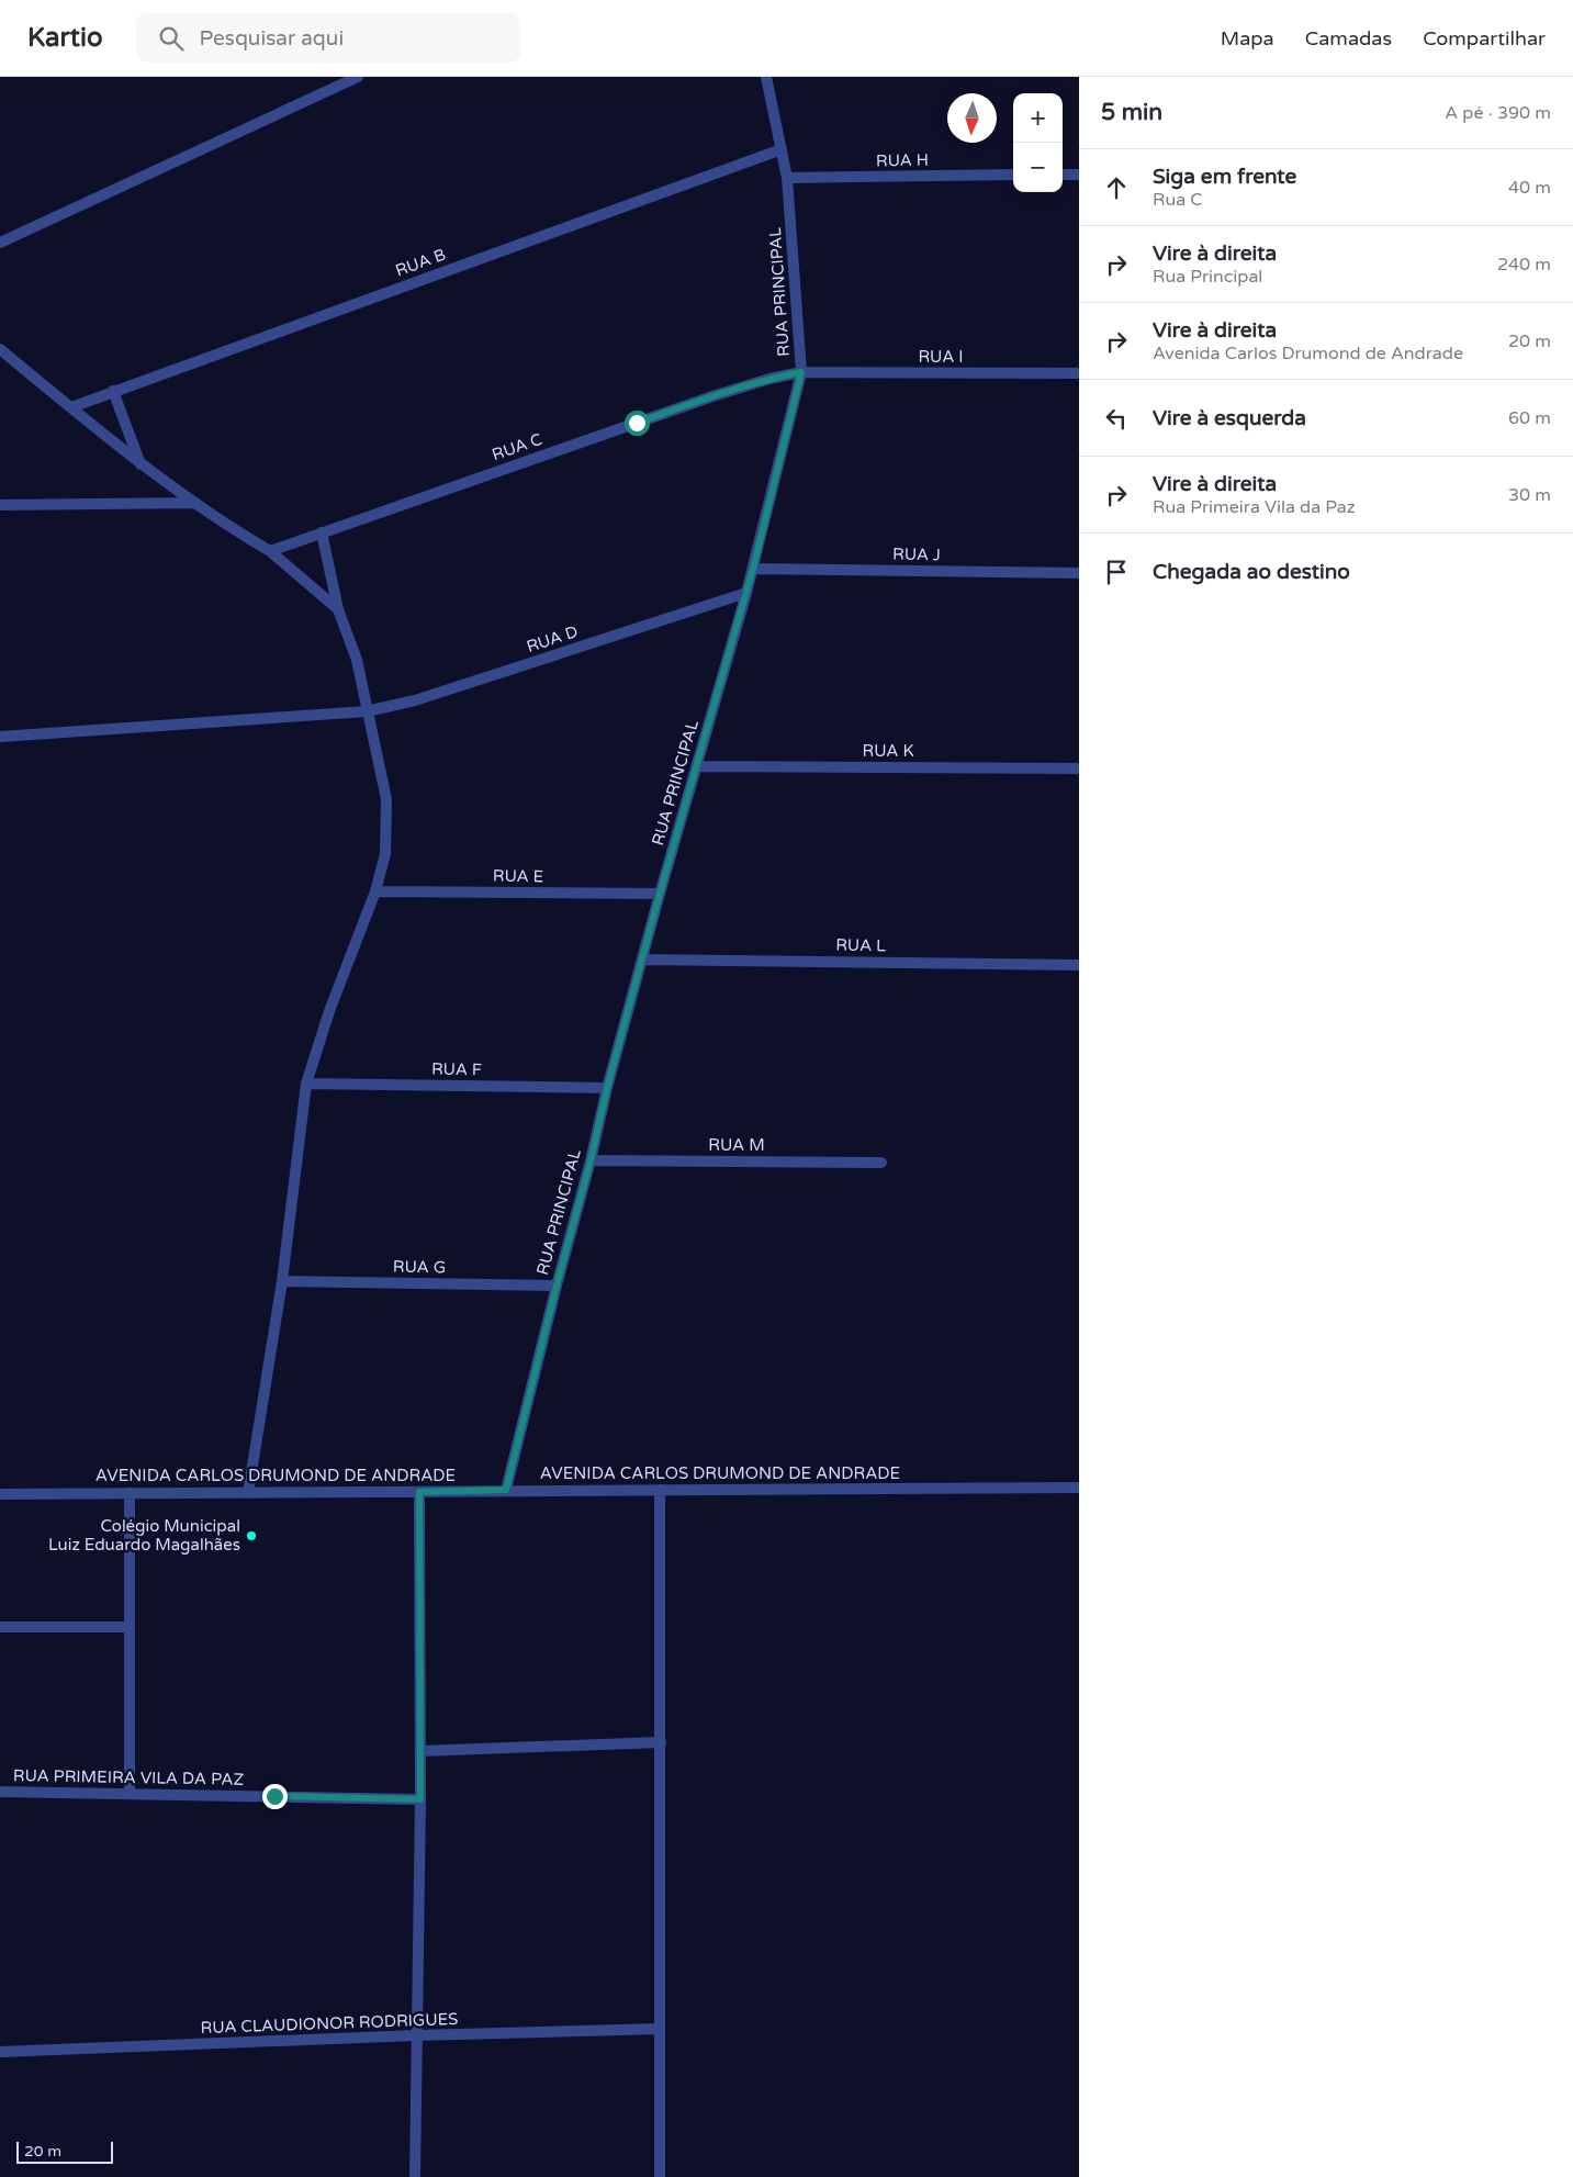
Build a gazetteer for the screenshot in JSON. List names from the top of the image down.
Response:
{
  "streets": {
    "street": [
      "RUA H",
      "RUA B",
      "RUA PRINCIPAL",
      "RUA I",
      "RUA C",
      "RUA J",
      "RUA D",
      "RUA K",
      "RUA E",
      "RUA L",
      "RUA F",
      "RUA M",
      "RUA G",
      "AVENIDA CARLOS DRUMOND DE ANDRADE",
      "RUA PRIMEIRA VILA DA PAZ",
      "RUA CLAUDIONOR RODRIGUES"
    ]
  },
  "crossings": [
    ["RUA H", "RUA PRINCIPAL"],
    ["RUA B", "RUA PRINCIPAL"],
    ["RUA PRINCIPAL", "RUA I"],
    ["RUA PRINCIPAL", "RUA C"],
    ["RUA PRINCIPAL", "RUA J"],
    ["RUA PRINCIPAL", "RUA D"],
    ["RUA PRINCIPAL", "RUA K"],
    ["RUA PRINCIPAL", "RUA E"],
    ["RUA PRINCIPAL", "RUA L"],
    ["RUA PRINCIPAL", "RUA F"],
    ["RUA PRINCIPAL", "RUA M"],
    ["RUA PRINCIPAL", "RUA G"],
    ["RUA PRINCIPAL", "AVENIDA CARLOS DRUMOND DE ANDRADE"],
    ["RUA I", "RUA C"]
  ],
  "places": ["Colégio Municipal Luiz Eduardo Magalhães"],
  "scale_bar": "20 m",
  "north": "bottom",
  "page": {
    "header": "Kartio",
    "search": "Pesquisar aqui",
    "nav": ["Mapa", "Camadas", "Compartilhar"],
    "heading": ["5 min", "A pé · 390 m"],
    "map_buttons": ["+", "−"],
    "list": [
      ["Siga em frente", "Rua C", "40 m"],
      ["Vire à direita", "Rua Principal", "240 m"],
      ["Vire à direita", "Avenida Carlos Drumond de Andrade", "20 m"],
      ["Vire à esquerda", "60 m"],
      ["Vire à direita", "Rua Primeira Vila da Paz", "30 m"],
      "Chegada ao destino"
    ],
    "scale": "20 m"
  }
}
